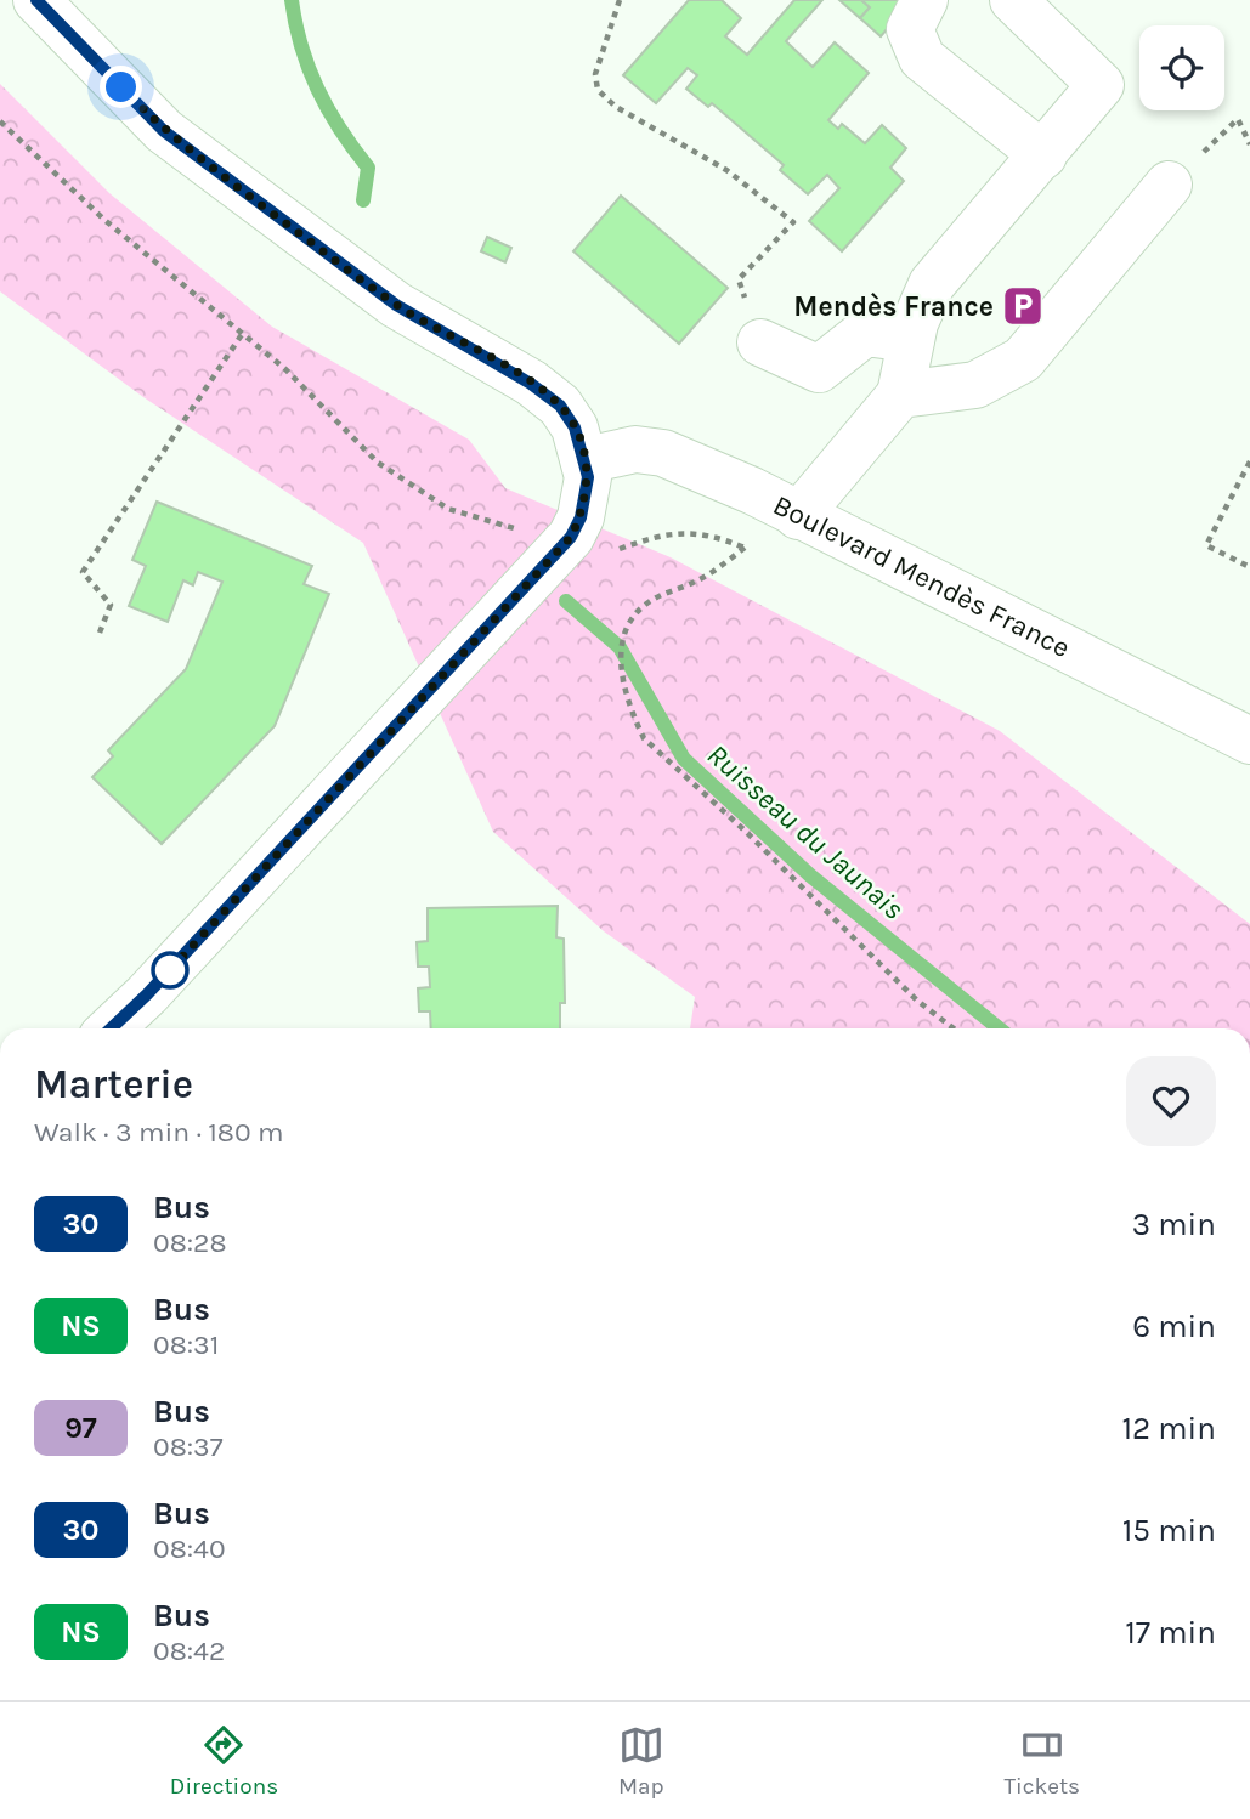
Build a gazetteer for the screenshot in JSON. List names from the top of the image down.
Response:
{
  "streets": {
    "street": ["Boulevard Mendès France"]
  },
  "water": ["Ruisseau du Jaunais"],
  "places": {
    "parking": ["Mendès France"]
  },
  "lines": ["bus line 30"],
  "page": {
    "heading": ["Marterie", "Walk · 3 min · 180 m"],
    "list": [
      {
        "mark": "30",
        "name": "Bus",
        "note": "08:28",
        "value": "3 min"
      },
      {
        "mark": "NS",
        "name": "Bus",
        "note": "08:31",
        "value": "6 min"
      },
      {
        "mark": "97",
        "name": "Bus",
        "note": "08:37",
        "value": "12 min"
      },
      {
        "mark": "30",
        "name": "Bus",
        "note": "08:40",
        "value": "15 min"
      },
      {
        "mark": "NS",
        "name": "Bus",
        "note": "08:42",
        "value": "17 min"
      }
    ],
    "tabs": ["Directions", "Map", "Tickets"]
  }
}
